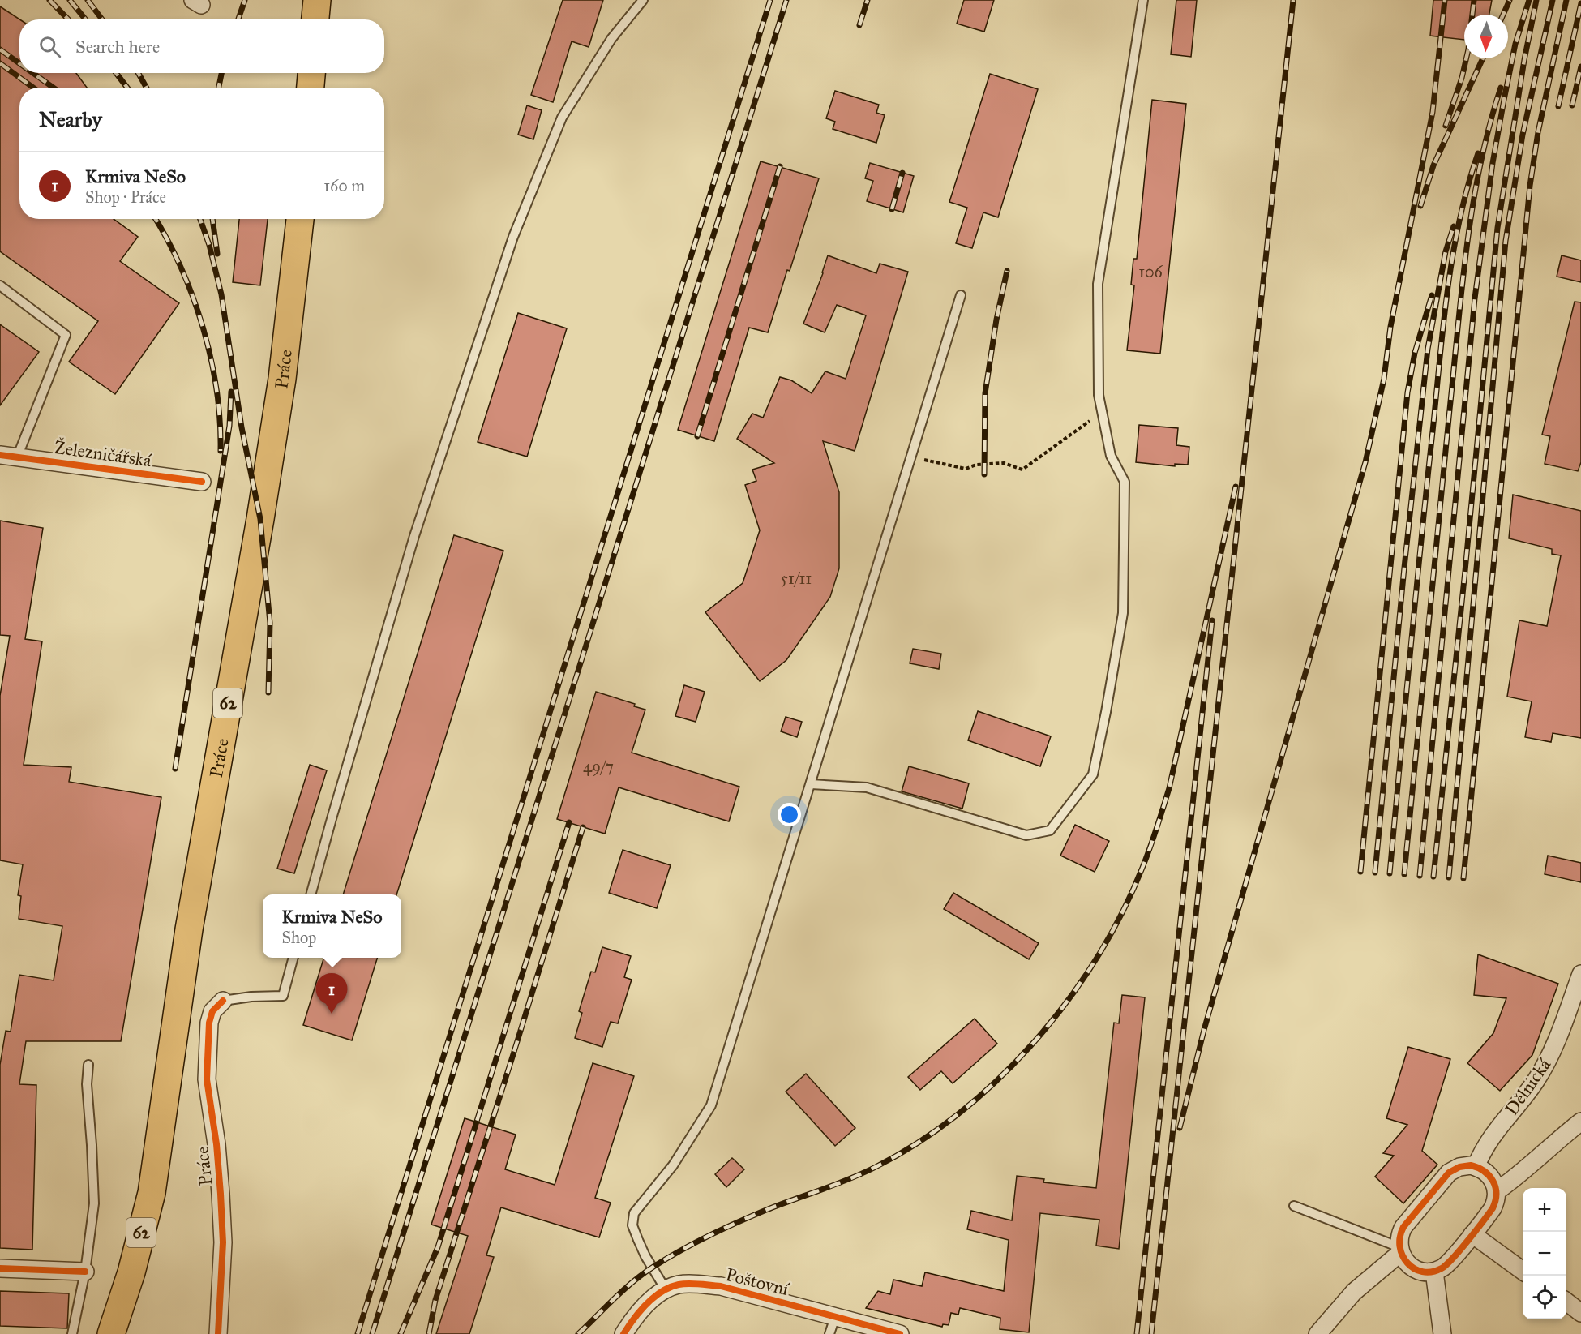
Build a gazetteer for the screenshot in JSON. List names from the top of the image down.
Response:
{
  "streets": {
    "main road": ["Práce", "62"],
    "street": ["Železničářská", "Dělnická", "Poštovní"]
  },
  "crossings": [
    ["Práce", "62"]
  ],
  "house_numbers": ["106", "51/11", "49/7"],
  "north": "bottom",
  "page": {
    "search": "Search here",
    "heading": "Nearby",
    "list": [
      {
        "mark": "1",
        "name": "Krmiva NeSo",
        "note": "Shop · Práce",
        "value": "160 m"
      }
    ],
    "popup": ["Krmiva NeSo", "Shop"],
    "pins": "1",
    "map_buttons": ["+", "−"]
  }
}
